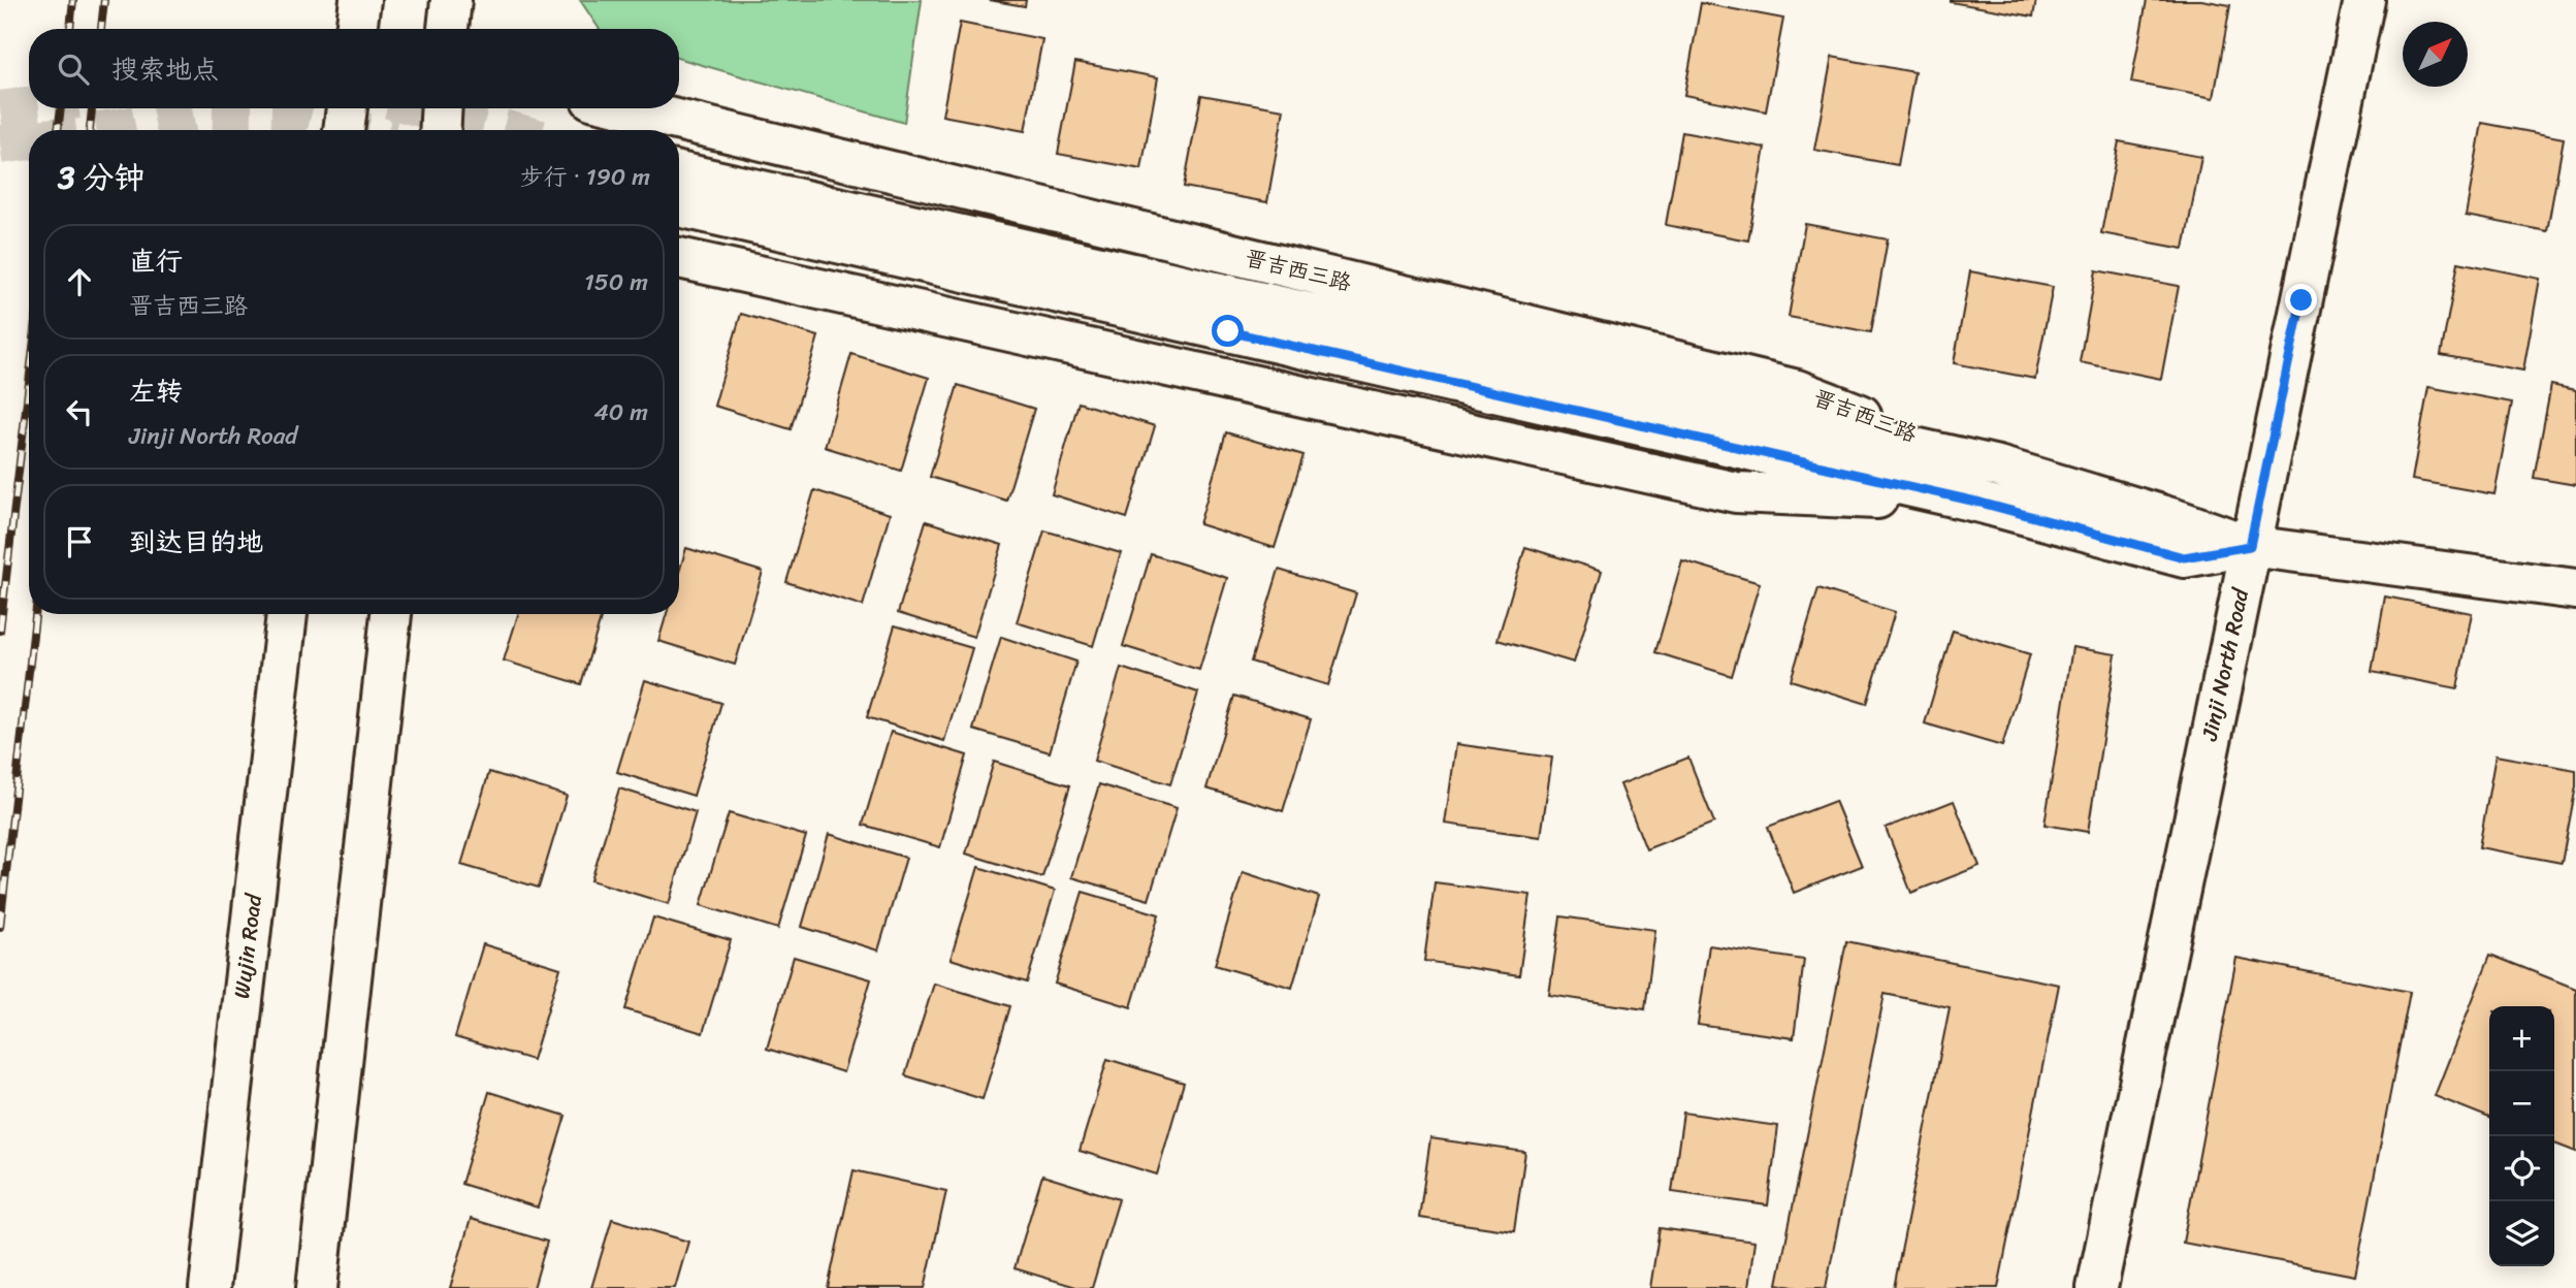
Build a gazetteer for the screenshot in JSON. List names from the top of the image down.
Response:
{
  "streets": {
    "street": ["晋吉西三路", "Jinji North Road", "Wujin Road"]
  },
  "crossings": [
    ["晋吉西三路", "Jinji North Road"]
  ],
  "north": "top right",
  "page": {
    "search": "搜索地点",
    "heading": ["3 分钟", "步行 · 190 m"],
    "list": [
      ["直行", "晋吉西三路", "150 m"],
      ["左转", "Jinji North Road", "40 m"],
      "到达目的地"
    ],
    "map_buttons": ["+", "−"]
  }
}
